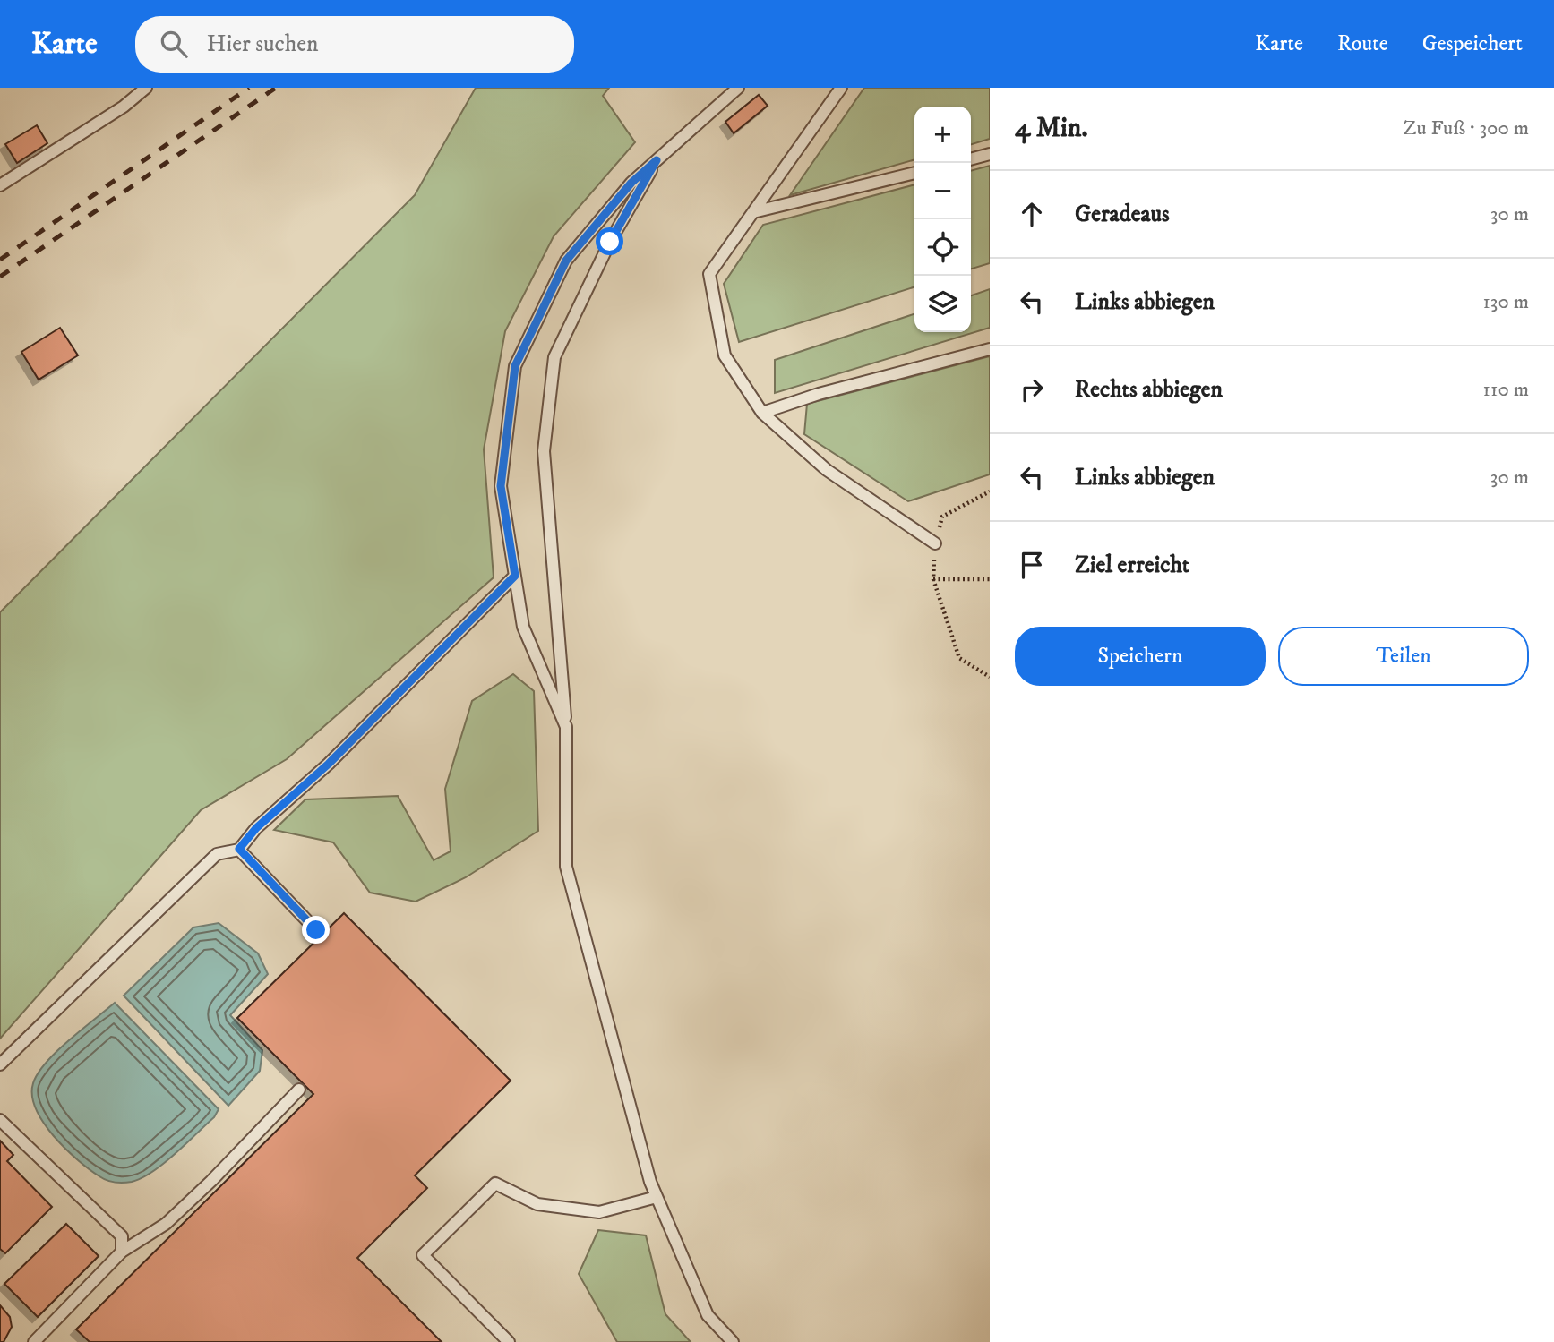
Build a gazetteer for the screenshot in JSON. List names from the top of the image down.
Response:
{
  "page": {
    "header": "Karte",
    "search": "Hier suchen",
    "nav": ["Karte", "Route", "Gespeichert"],
    "heading": ["4 Min.", "Zu Fuß · 300 m"],
    "map_buttons": ["+", "−"],
    "list": [
      ["Geradeaus", "30 m"],
      ["Links abbiegen", "130 m"],
      ["Rechts abbiegen", "110 m"],
      ["Links abbiegen", "30 m"],
      "Ziel erreicht"
    ],
    "buttons": ["Speichern", "Teilen"]
  }
}
